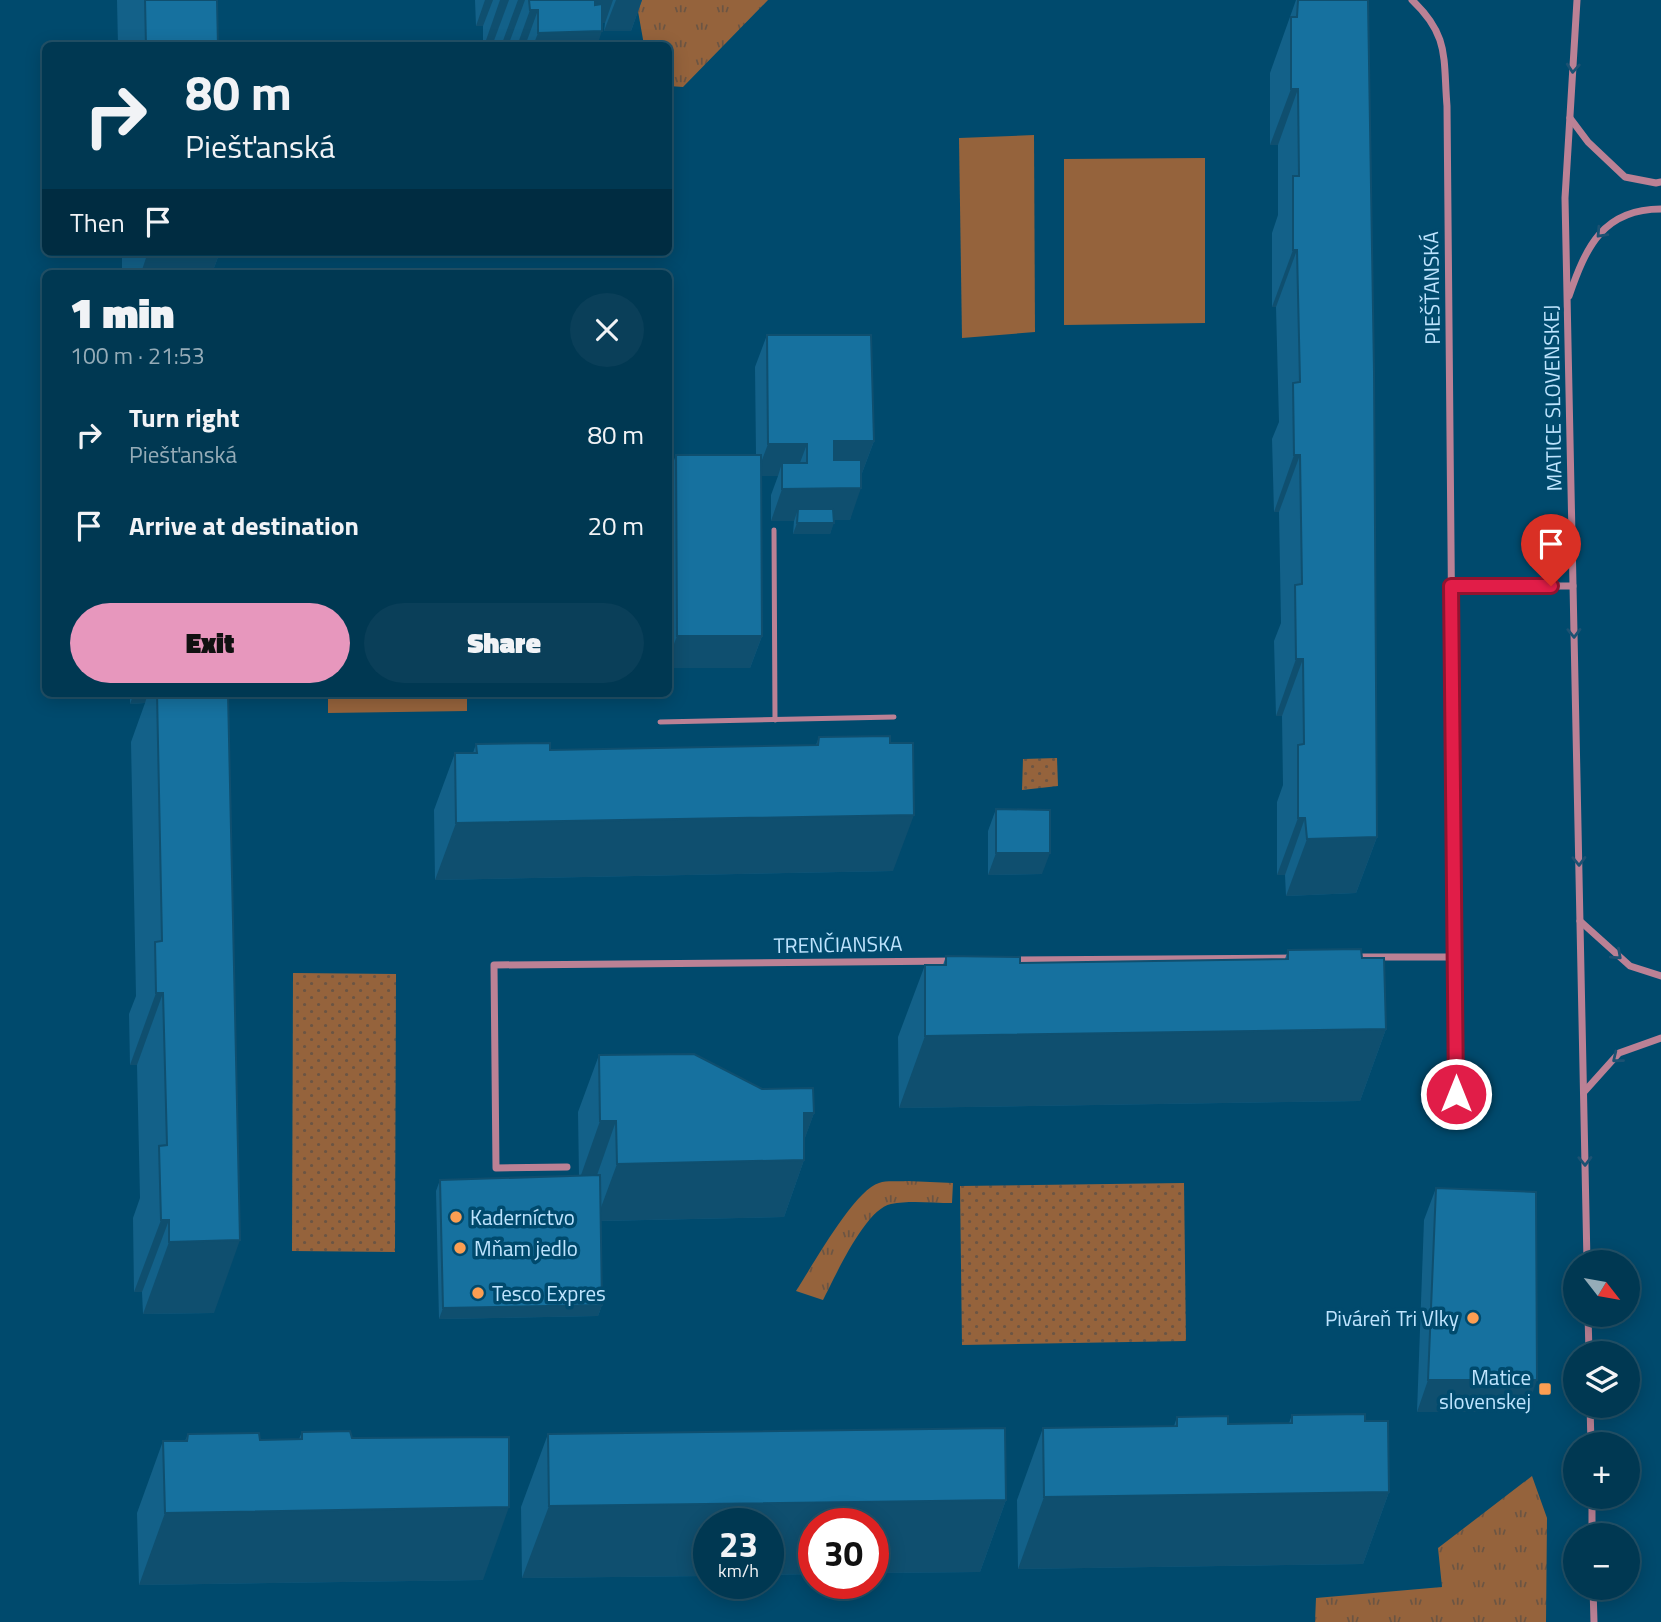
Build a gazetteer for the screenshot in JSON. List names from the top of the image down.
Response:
{
  "streets": {
    "street": ["PIEŠŤANSKÁ", "MATICE SLOVENSKEJ", "TRENČIANSKA"]
  },
  "one_way": ["MATICE SLOVENSKEJ"],
  "places": {
    "other": [
      "Kaderníctvo",
      "Mňam jedlo",
      "Tesco Expres",
      "Piváreň Tri Vlky"
    ],
    "transit": ["Matice slovenskej"]
  },
  "north": "bottom right",
  "page": {
    "turn": ["80 m", "Piešťanská"],
    "then": "Then",
    "heading": ["1 min", "100 m · 21:53"],
    "list": [
      {
        "name": "Turn right",
        "note": "Piešťanská",
        "value": "80 m"
      },
      {
        "name": "Arrive at destination",
        "value": "20 m"
      }
    ],
    "buttons": ["Exit", "Share"],
    "map_buttons": ["+", "−"],
    "speed": "23 km/h",
    "limit": "30"
  }
}
